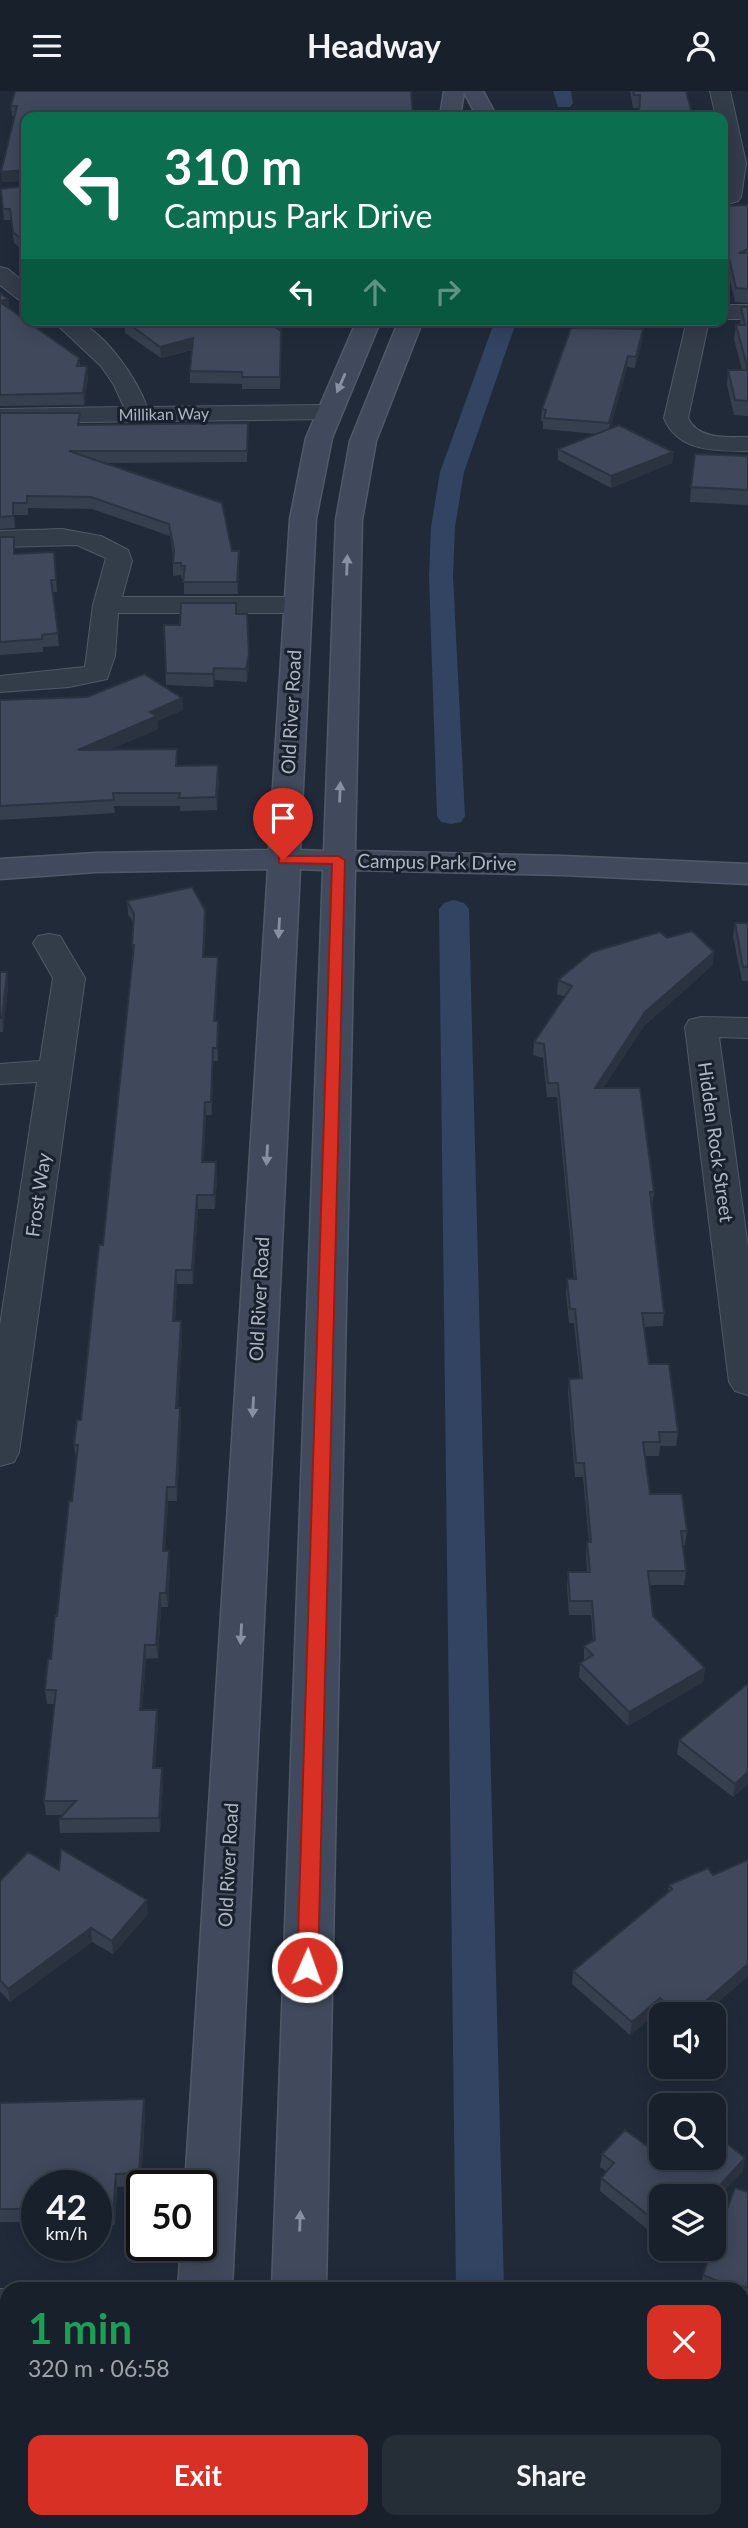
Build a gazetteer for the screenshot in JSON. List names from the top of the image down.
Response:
{
  "streets": {
    "main road": ["Old River Road", "Campus Park Drive"],
    "street": ["Millikan Way", "Hidden Rock Street", "Frost Way"]
  },
  "crossings": [
    ["Millikan Way", "Old River Road"],
    ["Old River Road", "Campus Park Drive"]
  ],
  "page": {
    "header": "Headway",
    "turn": ["310 m", "Campus Park Drive"],
    "speed": "42 km/h",
    "limit": "50",
    "heading": ["1 min", "320 m · 06:58"],
    "buttons": ["Exit", "Share"]
  }
}
